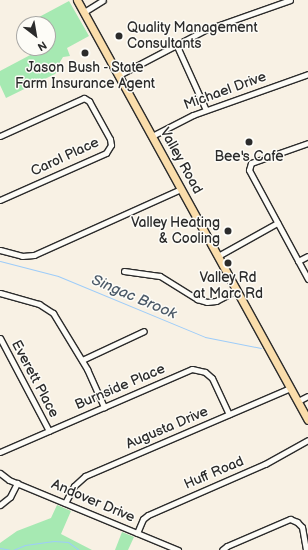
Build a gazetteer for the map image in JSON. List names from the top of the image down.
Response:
{
  "streets": {
    "main road": ["Valley Road"],
    "street": [
      "Michael Drive",
      "Carol Place",
      "Everett Place",
      "Burnside Place",
      "Augusta Drive",
      "Huff Road",
      "Andover Drive"
    ]
  },
  "crossings": [
    ["Michael Drive", "Valley Road"],
    ["Valley Road", "Augusta Drive"],
    ["Everett Place", "Burnside Place"],
    ["Burnside Place", "Augusta Drive"],
    ["Augusta Drive", "Andover Drive"],
    ["Huff Road", "Andover Drive"]
  ],
  "water": ["Singac Brook"],
  "places": [
    "Quality Management Consultants",
    "Jason Bush - State Farm Insurance Agent",
    "Bee's Cafe",
    "Valley Heating & Cooling",
    "Valley Rd at Marc Rd"
  ],
  "north": "bottom right"
}
